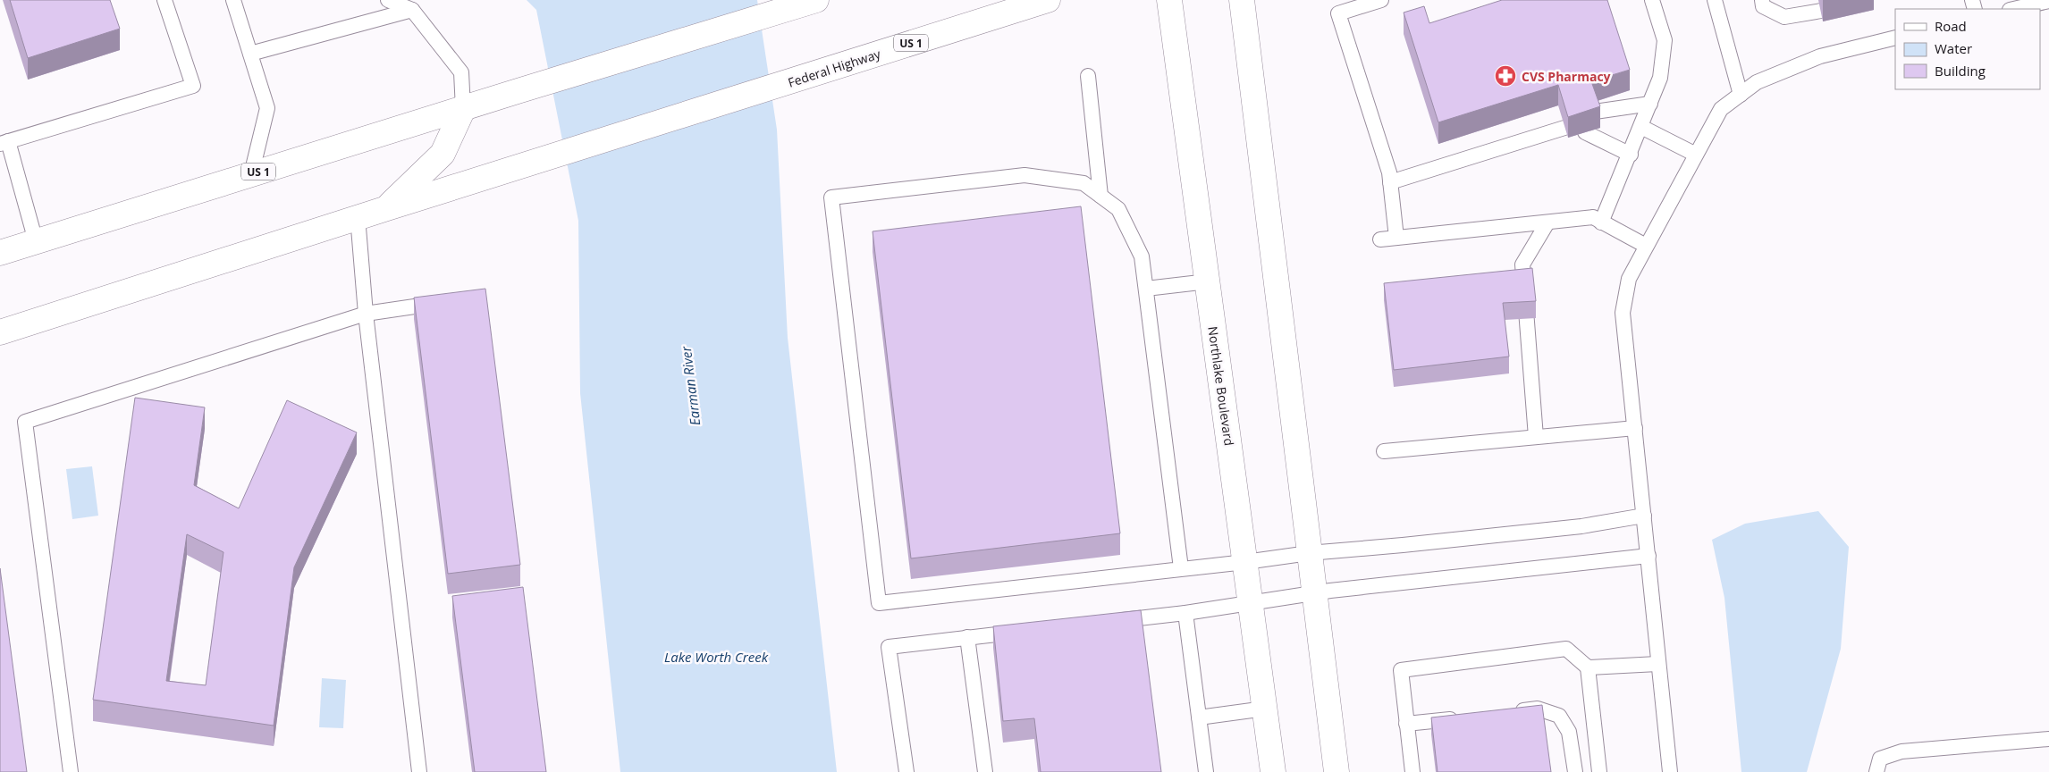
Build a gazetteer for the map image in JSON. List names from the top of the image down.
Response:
{
  "streets": {
    "main road": ["US 1", "Federal Highway", "Northlake Boulevard"]
  },
  "crossings": [
    ["US 1", "Federal Highway"]
  ],
  "water": ["Earman River", "Lake Worth Creek"],
  "places": {
    "pharmacy": ["CVS Pharmacy"]
  },
  "legend": ["Road", "Water", "Building"]
}
